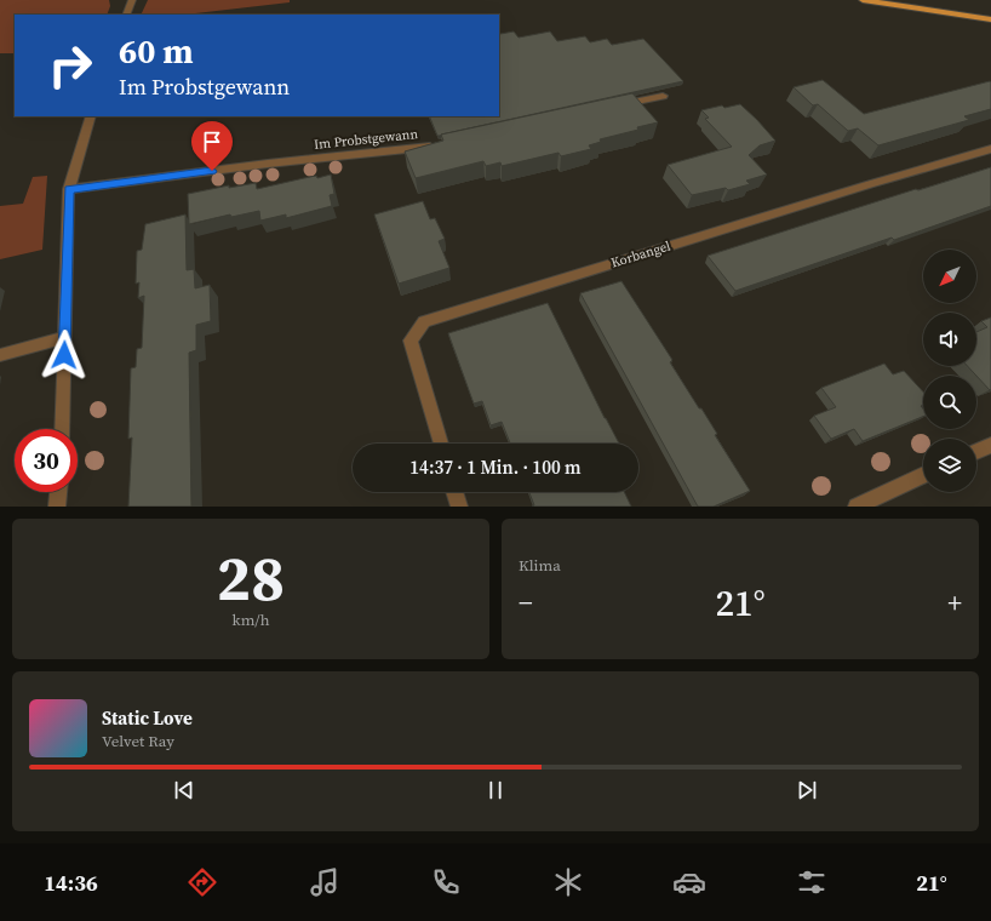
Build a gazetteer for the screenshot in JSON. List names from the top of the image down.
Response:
{
  "streets": {
    "street": ["Im Probstgewann", "Korbangel"]
  },
  "north": "bottom left",
  "page": {
    "turn": ["60 m", "Im Probstgewann"],
    "limit": "30",
    "trip": "14:37 · 1 Min. · 100 m",
    "tile": [
      ["28", "km/h"],
      "Klima"
    ],
    "heat": ["−", "21°", "+"],
    "song": ["Static Love", "Velvet Ray"],
    "tabs": ["14:36", "21°"]
  }
}
